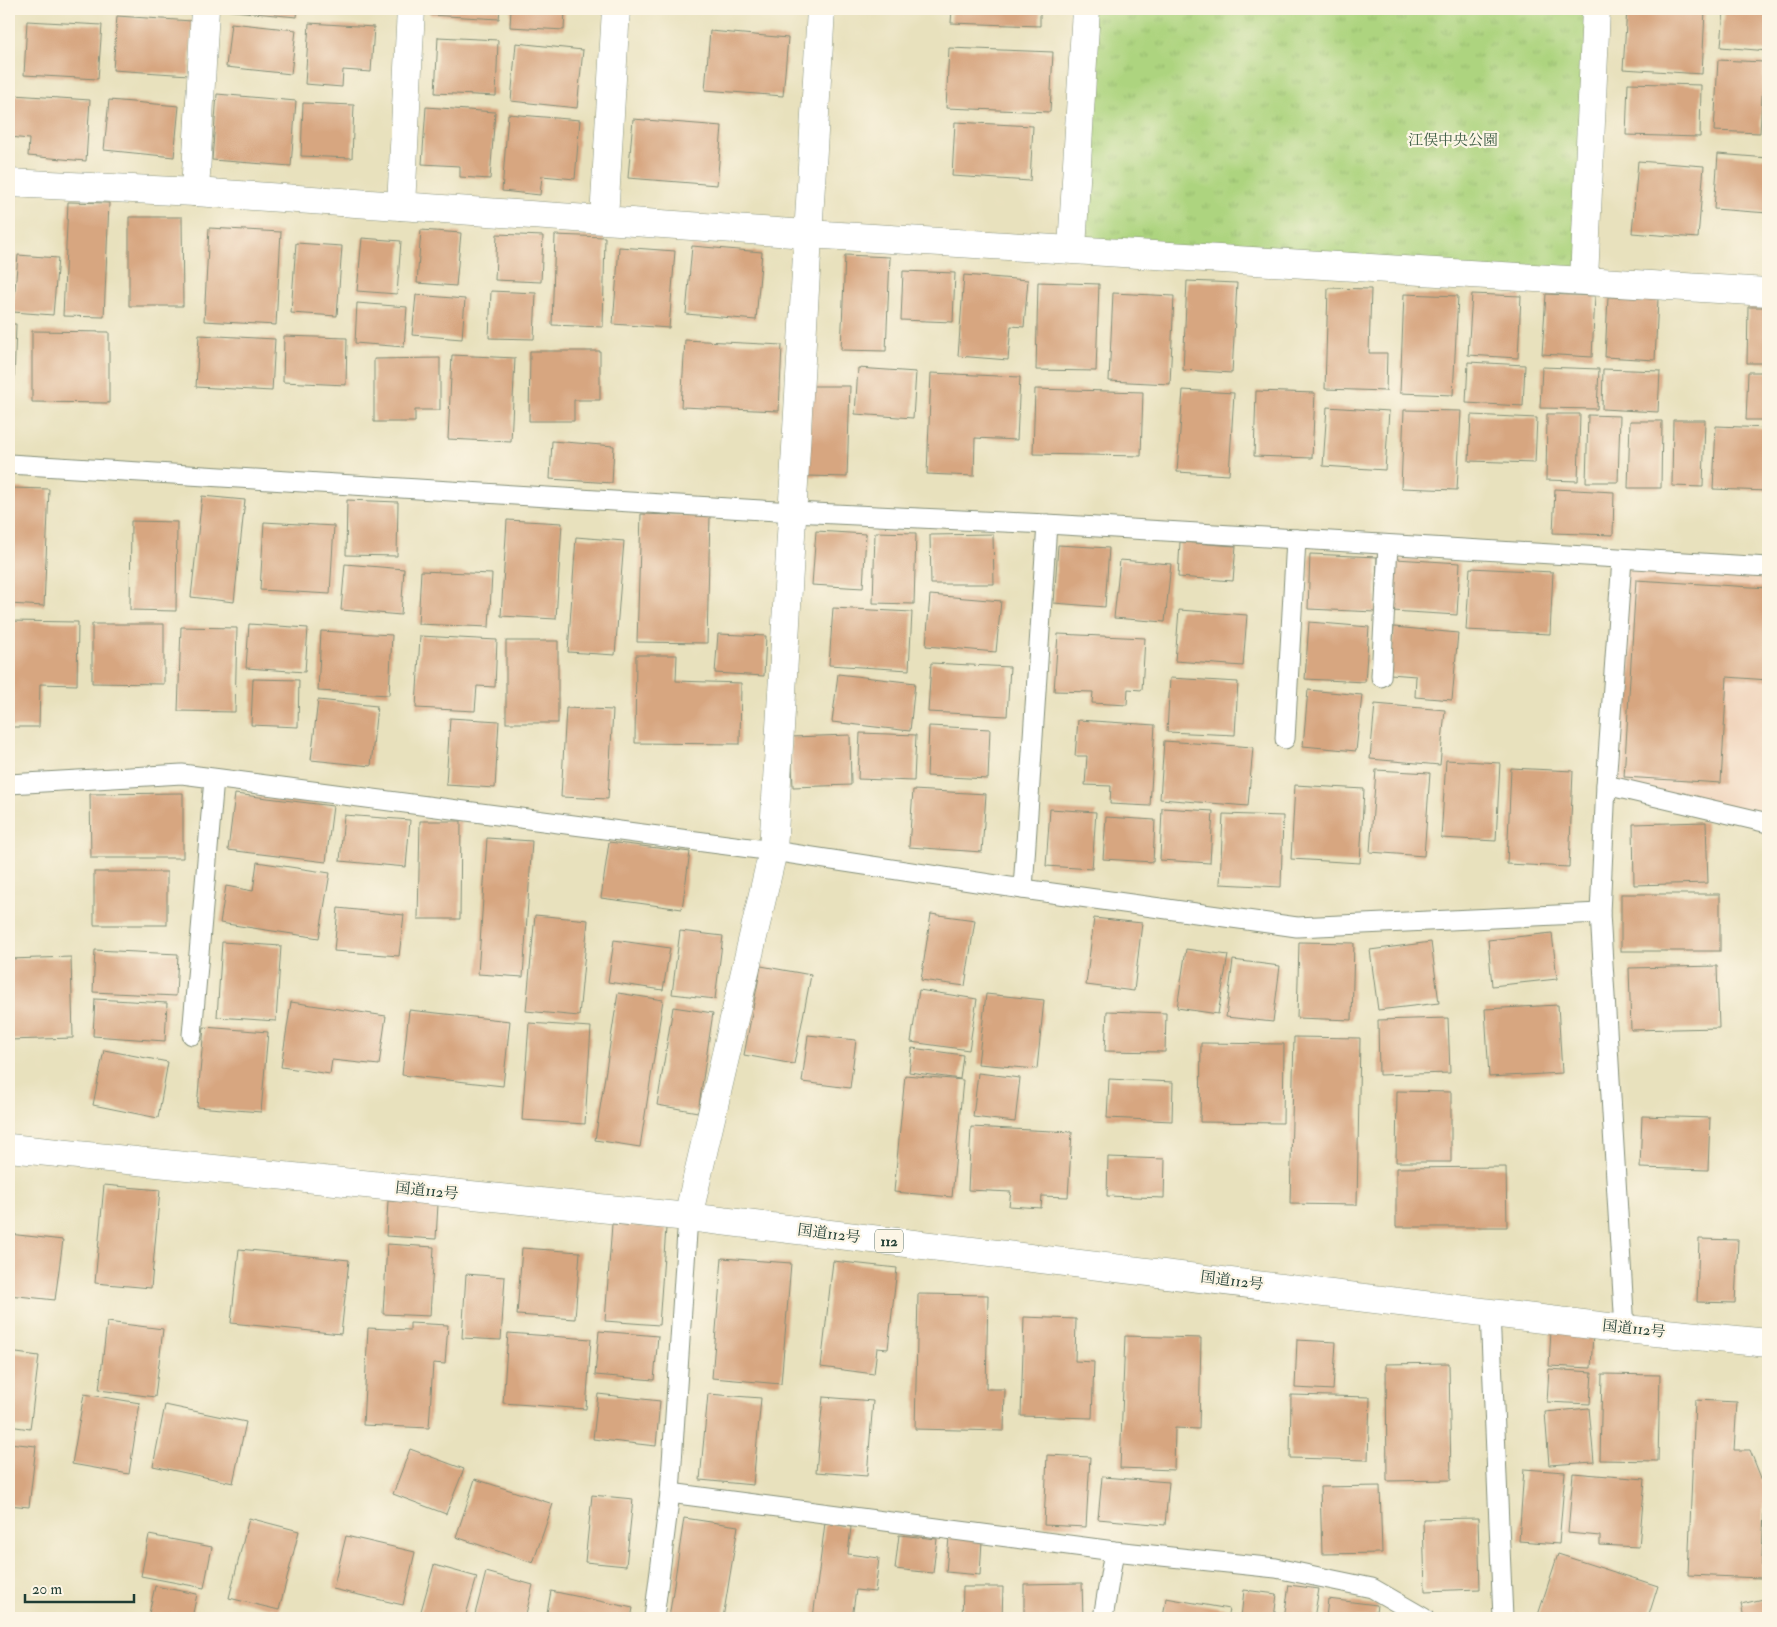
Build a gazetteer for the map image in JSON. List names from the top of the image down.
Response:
{
  "streets": {
    "main road": ["国道112号", "112"]
  },
  "parks": ["江俣中央公園"],
  "scale_bar": "20 m"
}
